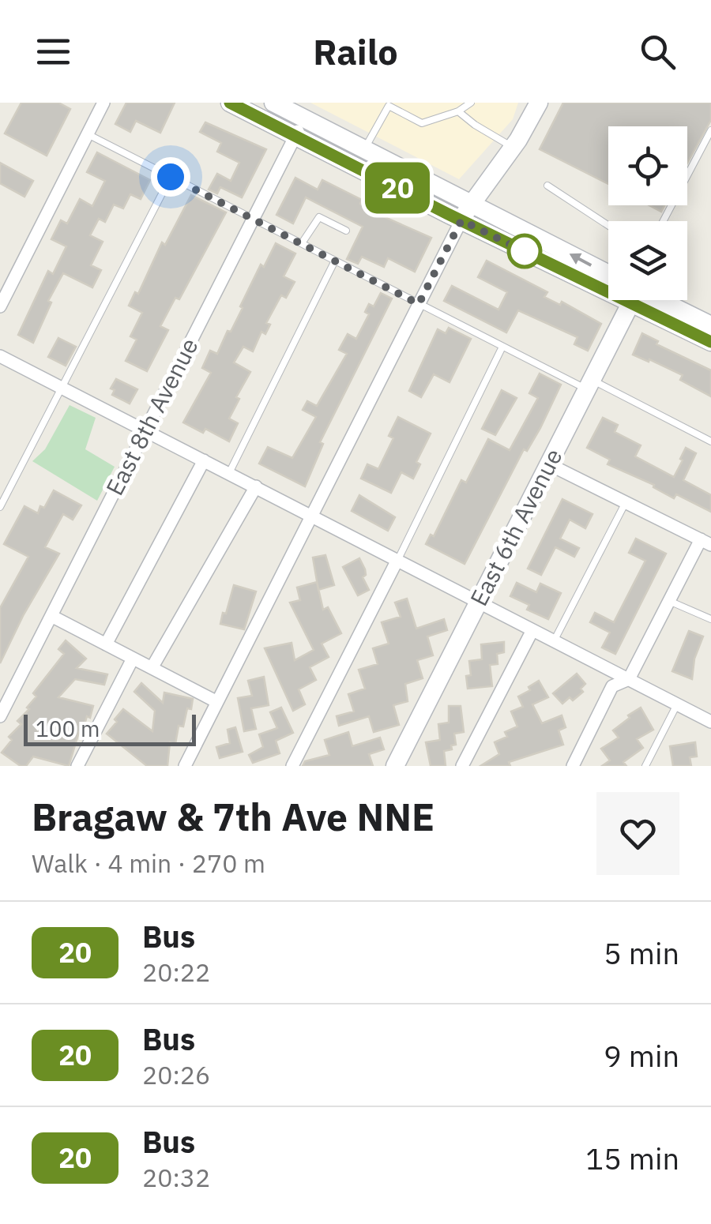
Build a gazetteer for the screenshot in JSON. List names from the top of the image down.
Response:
{
  "streets": {
    "main road": ["East 6th Avenue"],
    "street": ["East 8th Avenue"]
  },
  "lines": ["bus line 20"],
  "scale_bar": "100 m",
  "page": {
    "header": "Railo",
    "on_map": "20",
    "scale": "100 m",
    "heading": ["Bragaw & 7th Ave NNE", "Walk · 4 min · 270 m"],
    "list": [
      {
        "mark": "20",
        "name": "Bus",
        "note": "20:22",
        "value": "5 min"
      },
      {
        "mark": "20",
        "name": "Bus",
        "note": "20:26",
        "value": "9 min"
      },
      {
        "mark": "20",
        "name": "Bus",
        "note": "20:32",
        "value": "15 min"
      }
    ]
  }
}
